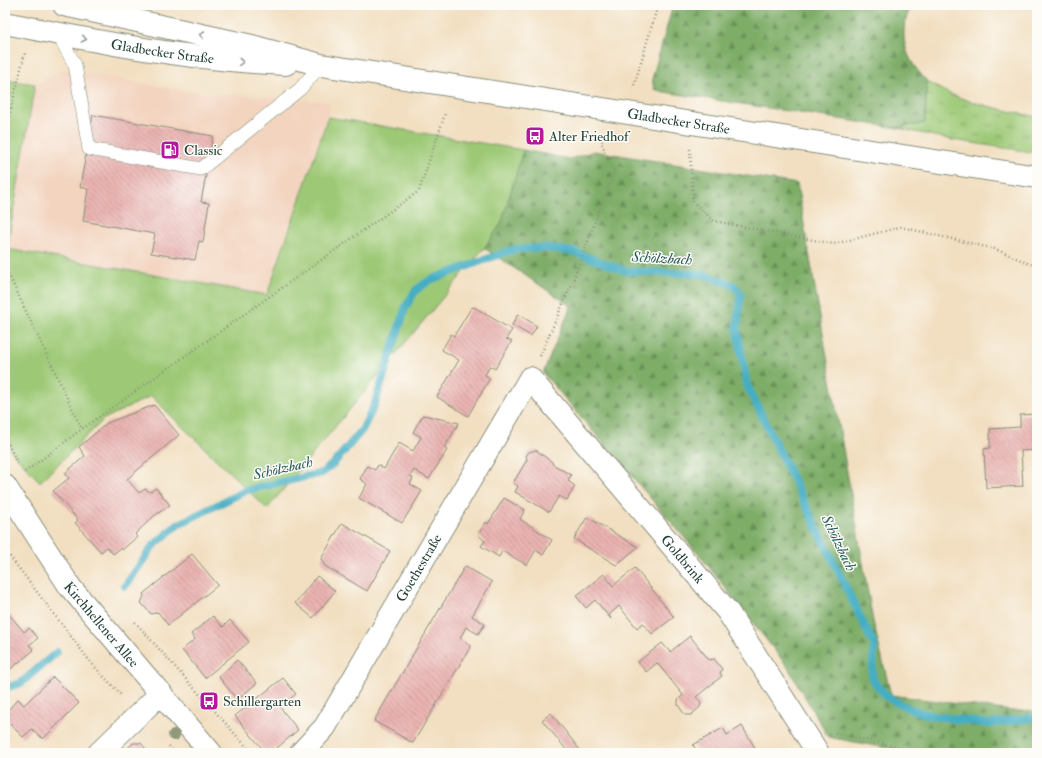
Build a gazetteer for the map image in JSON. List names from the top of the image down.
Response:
{
  "streets": {
    "main road": [
      "Gladbecker Straße",
      "Goldbrink",
      "Goethestraße",
      "Kirchhellener Allee"
    ]
  },
  "crossings": [
    ["Goldbrink", "Goethestraße"]
  ],
  "water": ["Schölzbach"],
  "places": {
    "bus stop": ["Alter Friedhof", "Schillergarten"],
    "fuel station": ["Classic"]
  }
}
